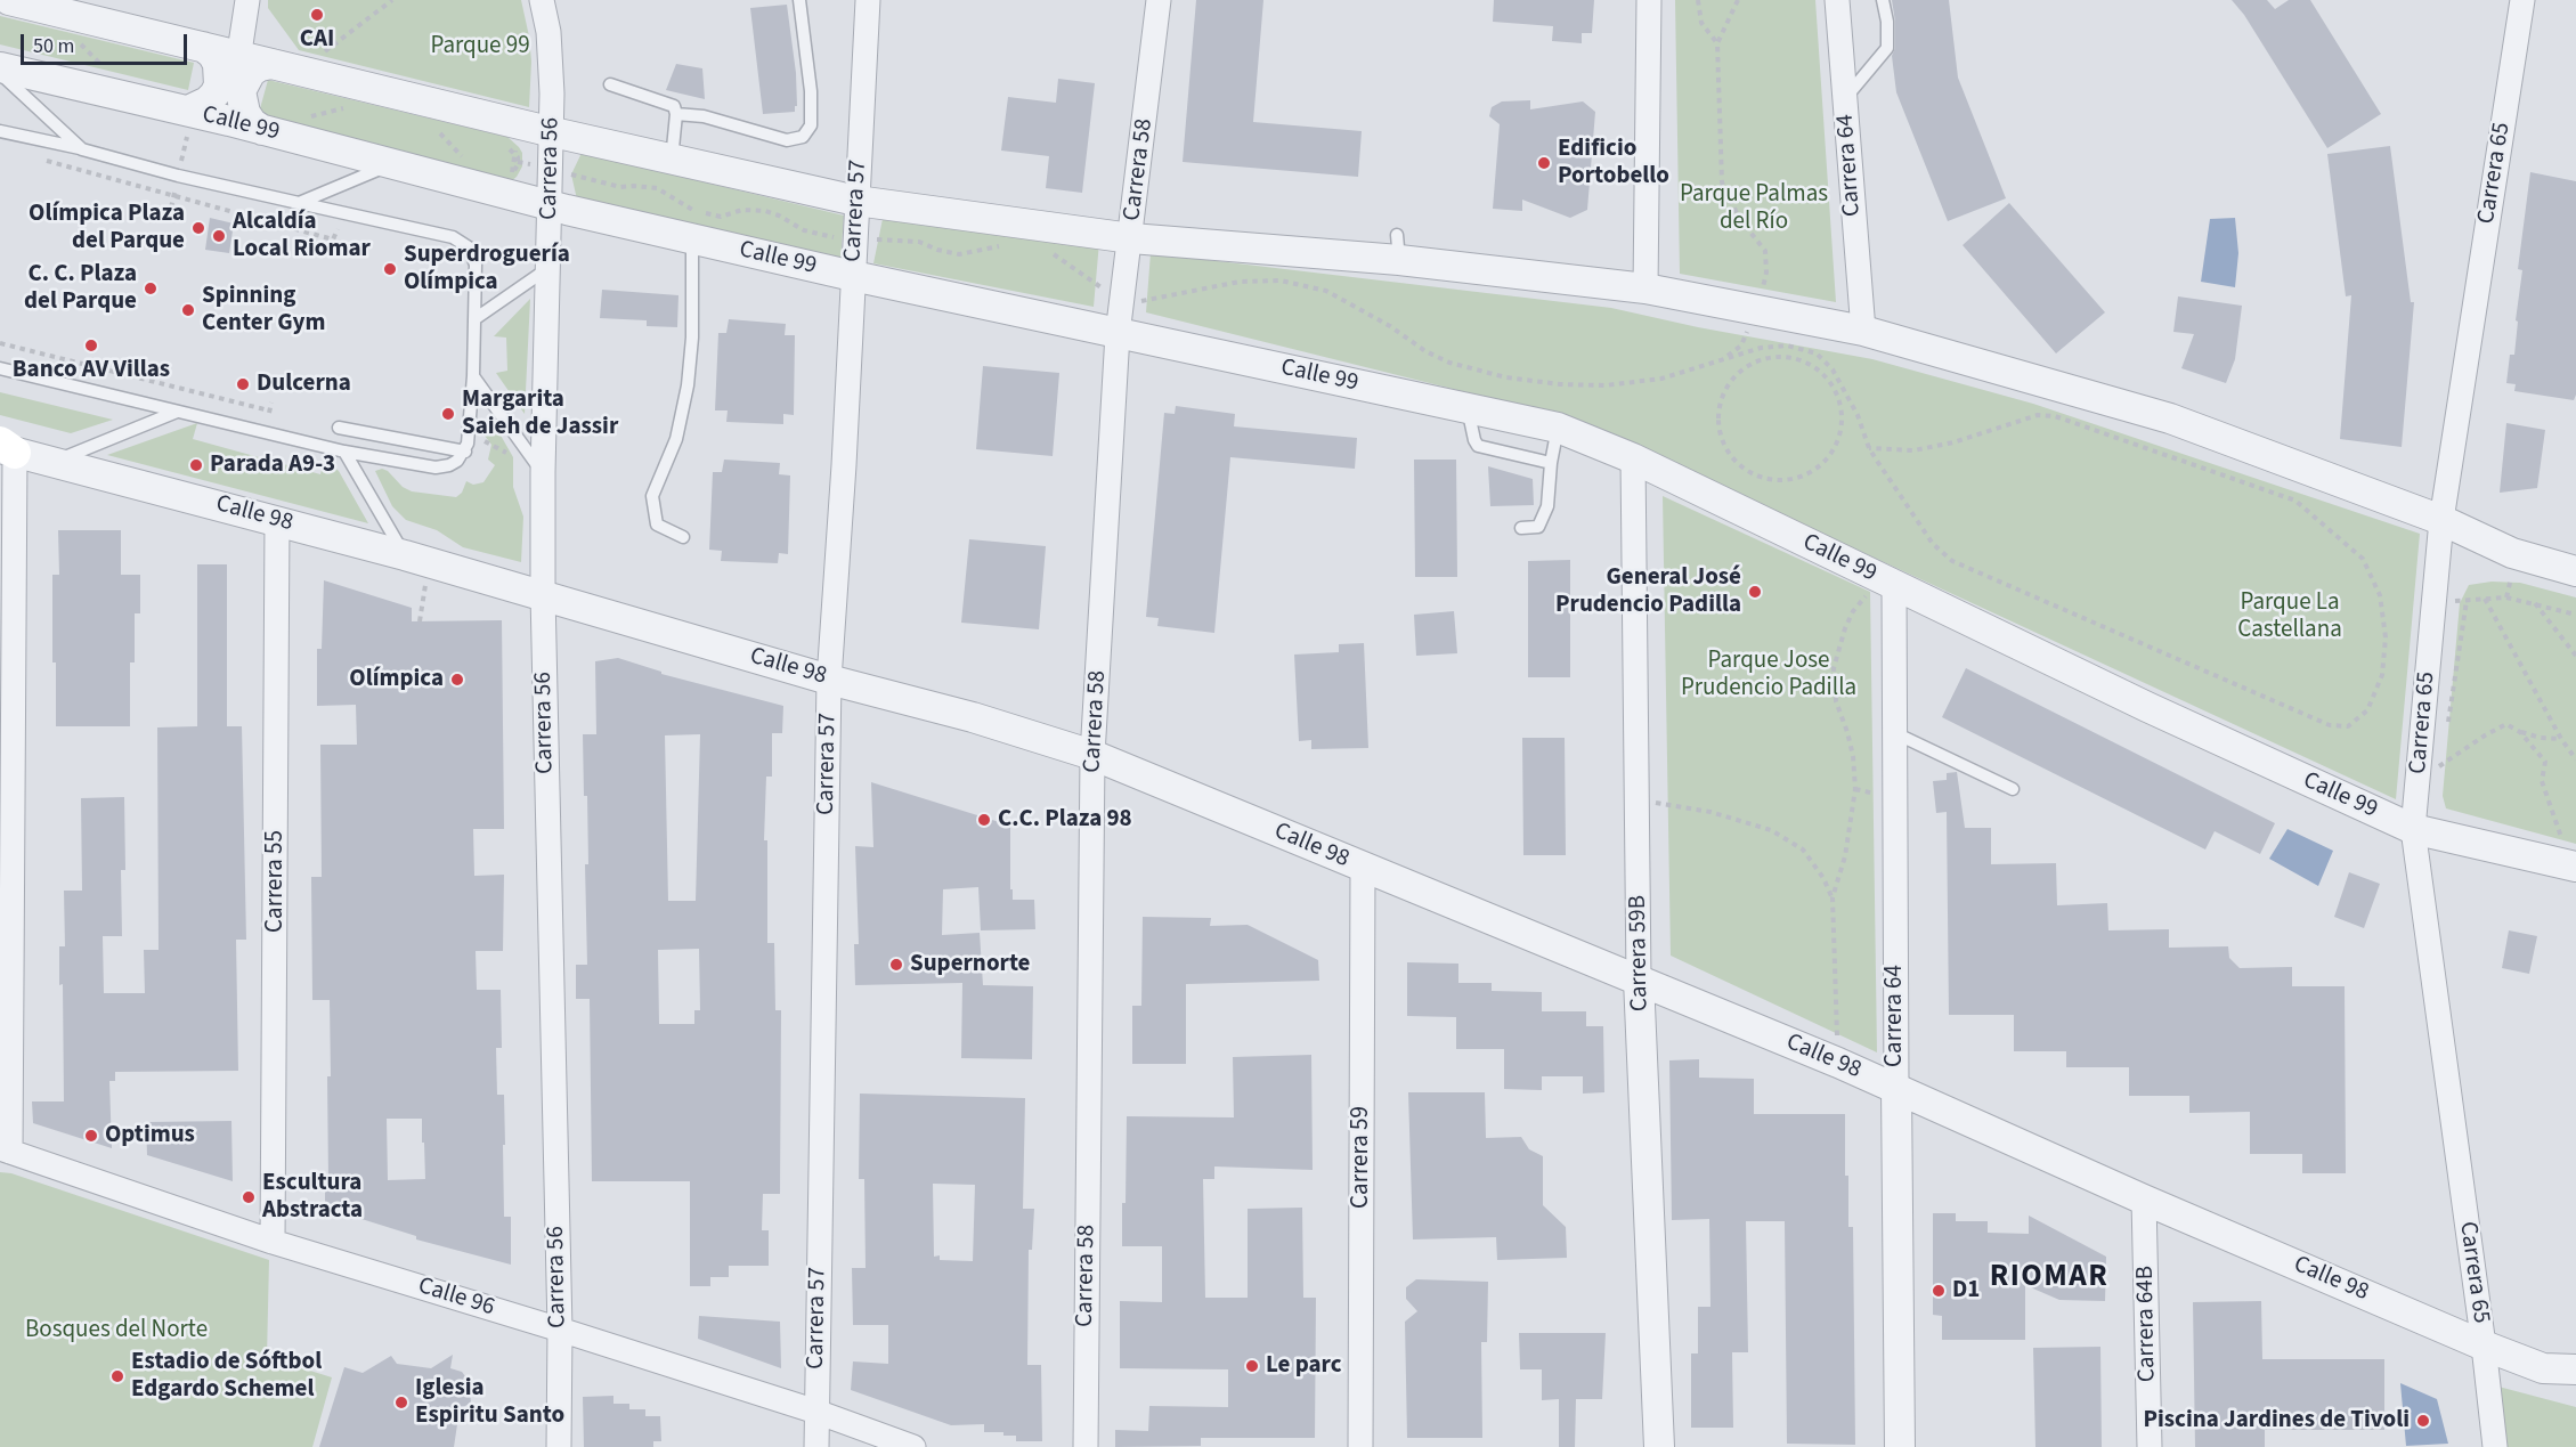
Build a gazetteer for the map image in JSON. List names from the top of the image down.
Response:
{
  "streets": {
    "street": [
      "Calle 99",
      "Carrera 64",
      "Carrera 56",
      "Carrera 58",
      "Carrera 65",
      "Carrera 57",
      "Calle 98",
      "Carrera 55",
      "Carrera 59B",
      "Carrera 59",
      "Calle 96",
      "Carrera 64B"
    ]
  },
  "crossings": [
    ["Calle 99", "Carrera 64"],
    ["Calle 99", "Carrera 56"],
    ["Calle 99", "Carrera 58"],
    ["Calle 99", "Carrera 65"],
    ["Calle 99", "Carrera 57"],
    ["Calle 99", "Carrera 59B"],
    ["Carrera 64", "Calle 98"],
    ["Carrera 56", "Calle 98"],
    ["Carrera 56", "Calle 96"],
    ["Carrera 58", "Calle 98"],
    ["Carrera 65", "Calle 98"],
    ["Carrera 57", "Calle 98"],
    ["Carrera 57", "Calle 96"],
    ["Calle 98", "Carrera 55"],
    ["Calle 98", "Carrera 59B"],
    ["Calle 98", "Carrera 59"],
    ["Calle 98", "Carrera 64B"],
    ["Carrera 55", "Calle 96"]
  ],
  "districts": ["RIOMAR"],
  "parks": [
    "Parque 99",
    "Parque Palmas del Río",
    "Parque La Castellana",
    "Parque Jose Prudencio Padilla",
    "Bosques del Norte"
  ],
  "places": [
    "CAI",
    "Edificio Portobello",
    "Olímpica Plaza del Parque",
    "Alcaldía Local Riomar",
    "Superdroguería Olímpica",
    "C. C. Plaza del Parque",
    "Spinning Center Gym",
    "Banco AV Villas",
    "Dulcerna",
    "Margarita Saieh de Jassir",
    "Parada A9-3",
    "General José Prudencio Padilla",
    "Olímpica",
    "C.C. Plaza 98",
    "Supernorte",
    "Optimus",
    "Escultura Abstracta",
    "D1",
    "Le parc",
    "Estadio de Sóftbol Edgardo Schemel",
    "Iglesia Espiritu Santo",
    "Piscina Jardines de Tivoli"
  ],
  "scale_bar": "50 m"
}
